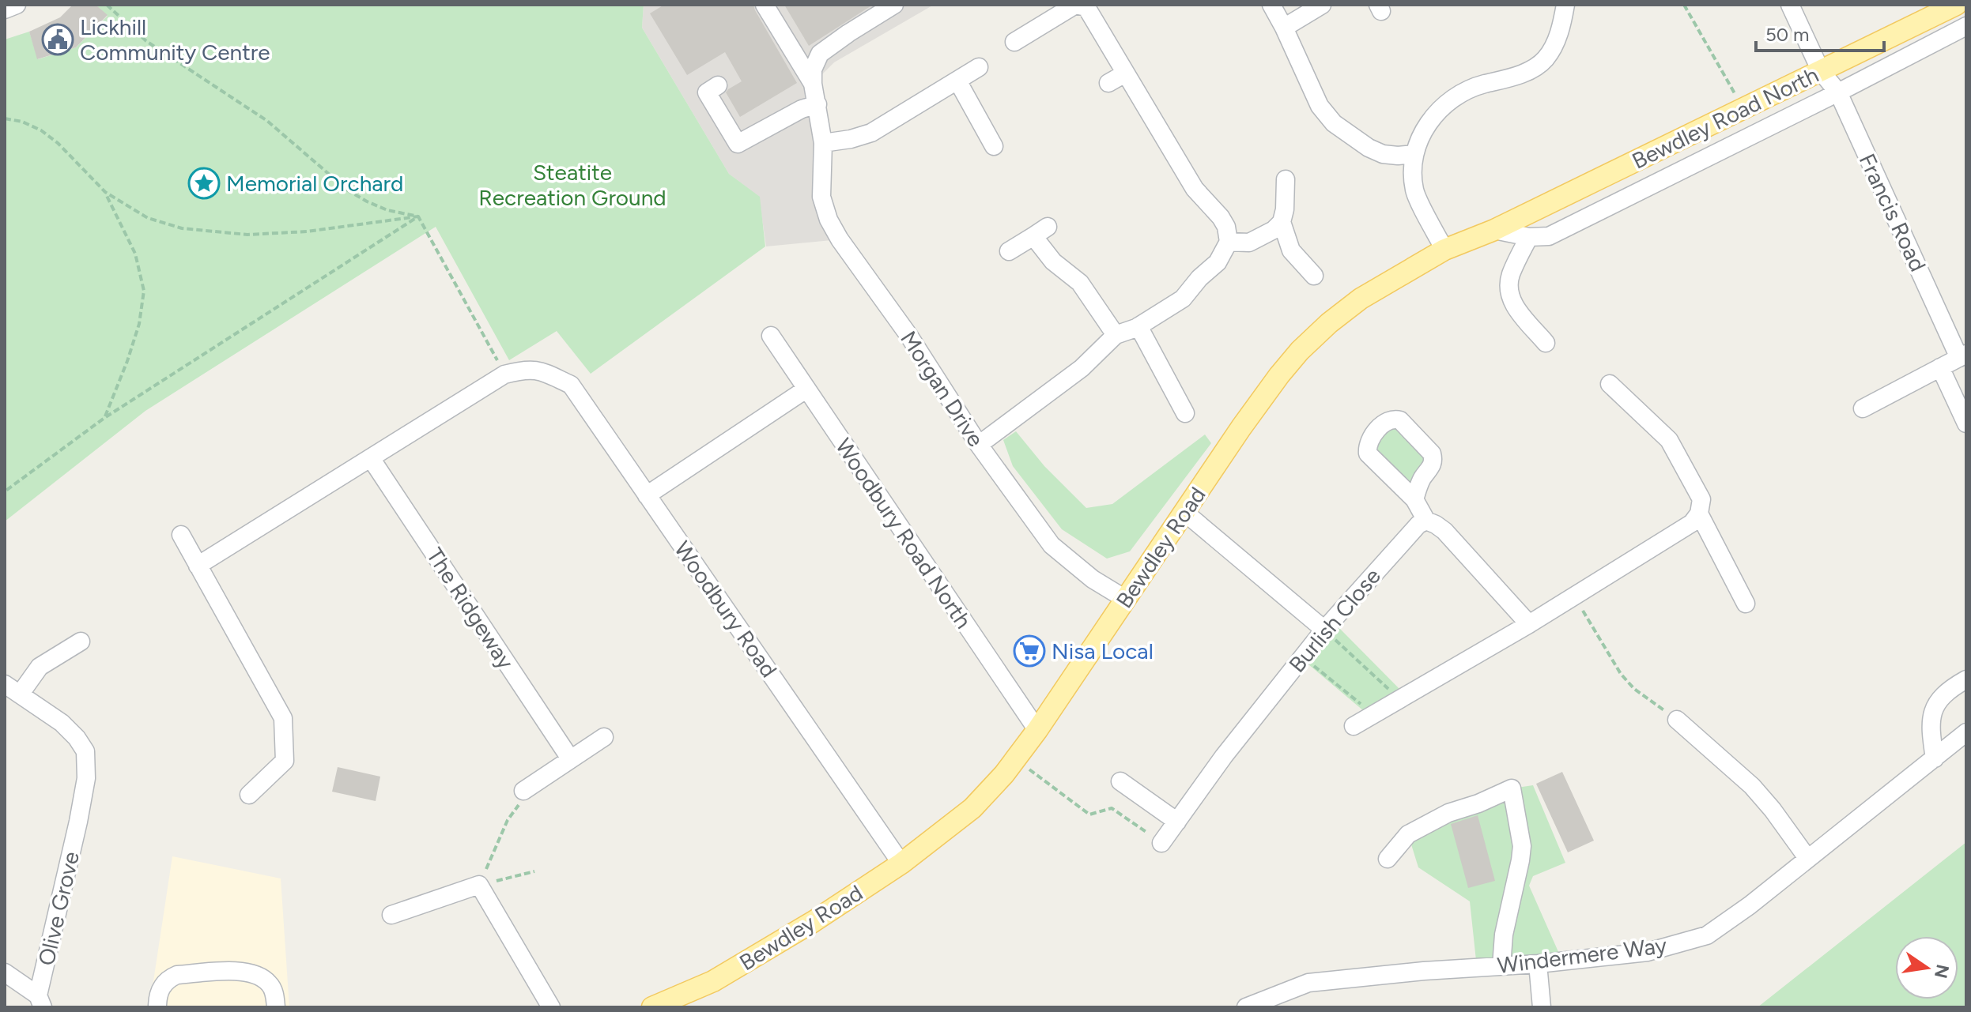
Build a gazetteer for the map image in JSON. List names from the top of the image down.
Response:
{
  "streets": {
    "main road": ["Bewdley Road North", "Bewdley Road"],
    "street": [
      "Francis Road",
      "Morgan Drive",
      "Woodbury Road North",
      "The Ridgeway",
      "Woodbury Road",
      "Burlish Close",
      "Olive Grove",
      "Windermere Way"
    ]
  },
  "crossings": [
    ["Bewdley Road North", "Francis Road"],
    ["Bewdley Road North", "Bewdley Road"],
    ["Morgan Drive", "Bewdley Road"],
    ["Woodbury Road North", "Bewdley Road"],
    ["Bewdley Road", "Woodbury Road"]
  ],
  "parks": ["Steatite Recreation Ground"],
  "places": {
    "public building": ["Lickhill Community Centre"],
    "place": ["Memorial Orchard"],
    "supermarket": ["Nisa Local"]
  },
  "scale_bar": "50 m",
  "north": "right"
}
